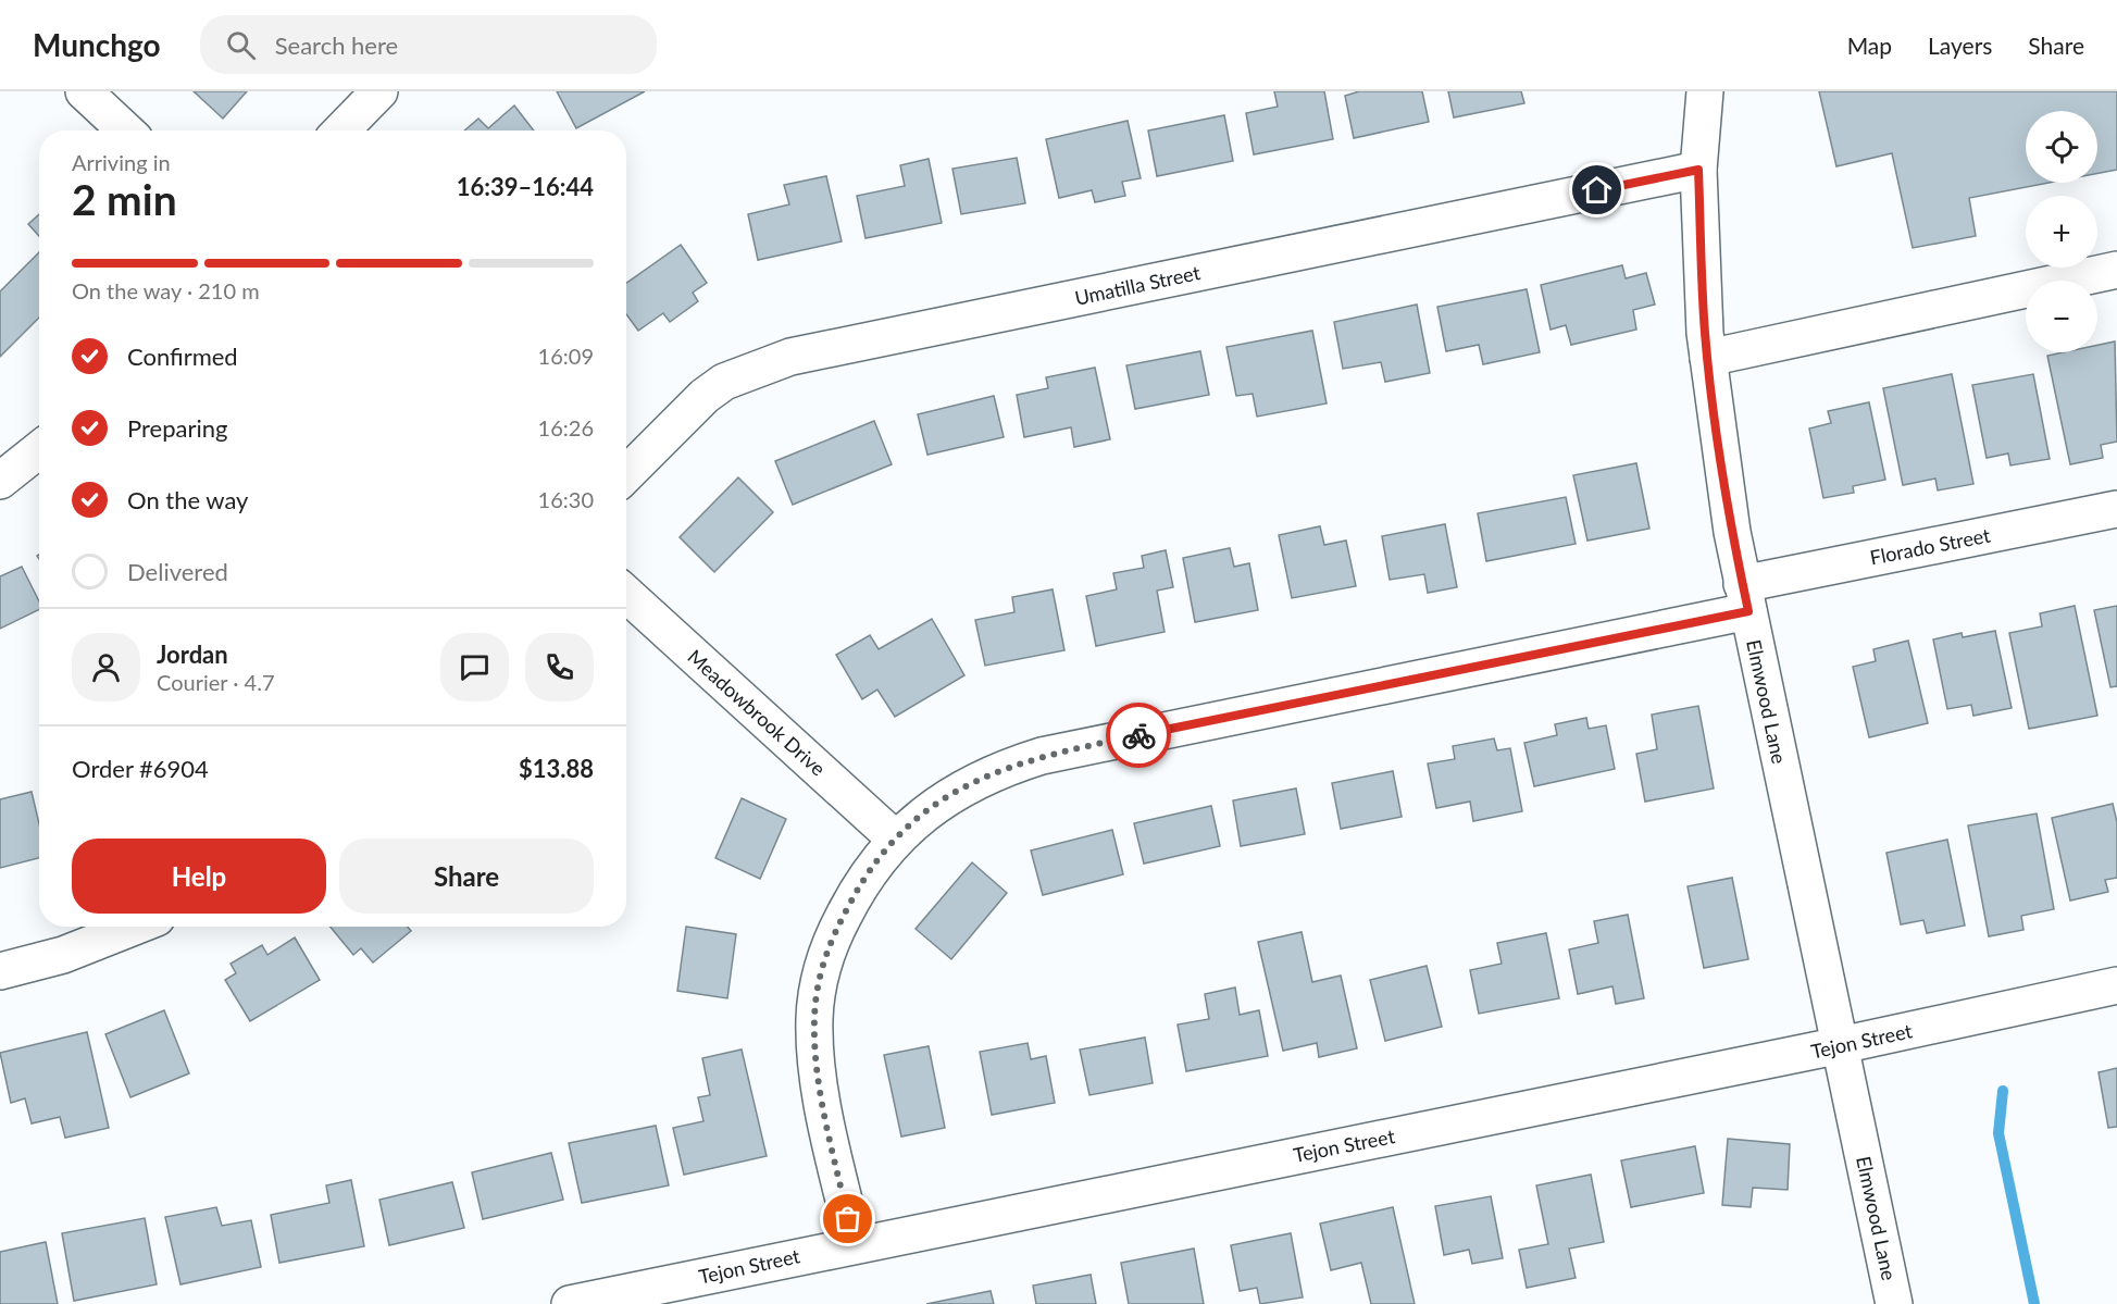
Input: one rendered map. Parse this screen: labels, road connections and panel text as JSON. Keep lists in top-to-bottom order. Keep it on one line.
{"streets":{"street":["Umatilla Street","Florado Street","Elmwood Lane","Meadowbrook Drive","Tejon Street"]},"crossings":[["Umatilla Street","Elmwood Lane"],["Florado Street","Elmwood Lane"],["Florado Street","Meadowbrook Drive"],["Florado Street","Tejon Street"],["Elmwood Lane","Tejon Street"]],"page":{"header":"Munchgo","search":"Search here","nav":["Map","Layers","Share"],"map_buttons":["+","−"],"heading":["2 min","Arriving in","16:39–16:44"],"panel":["Jordan","Courier · 4.7","Order #6904","$13.88"],"bar":"On the way · 210 m","list":[["Confirmed","16:09"],["Preparing","16:26"],["On the way","16:30"],"Delivered"],"buttons":["Help","Share"]}}
